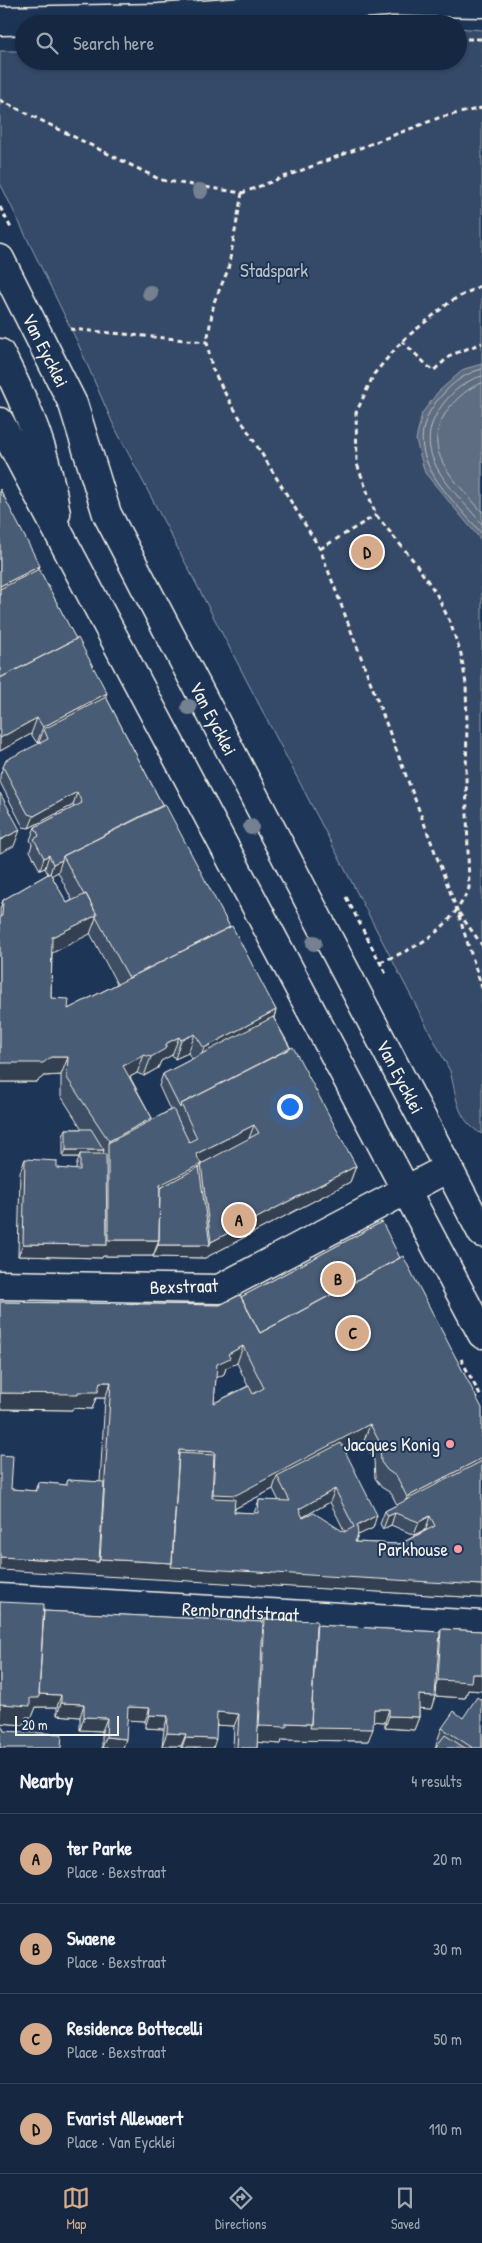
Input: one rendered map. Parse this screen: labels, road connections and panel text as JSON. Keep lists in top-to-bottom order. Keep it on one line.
{"streets":{"main road":["Van Eycklei","Bexstraat","Rembrandtstraat"]},"parks":["Stadspark"],"places":["Jacques Konig","Parkhouse"],"scale_bar":"20 m","page":{"search":"Search here","pins":["D","A","B","C"],"scale":"20 m","heading":["Nearby","4 results"],"list":[{"mark":"A","name":"ter Parke","note":"Place · Bexstraat","value":"20 m"},{"mark":"B","name":"Swaene","note":"Place · Bexstraat","value":"30 m"},{"mark":"C","name":"Residence Bottecelli","note":"Place · Bexstraat","value":"50 m"},{"mark":"D","name":"Evarist Allewaert","note":"Place · Van Eycklei","value":"110 m"}],"nav":["Map","Directions","Saved"]}}
